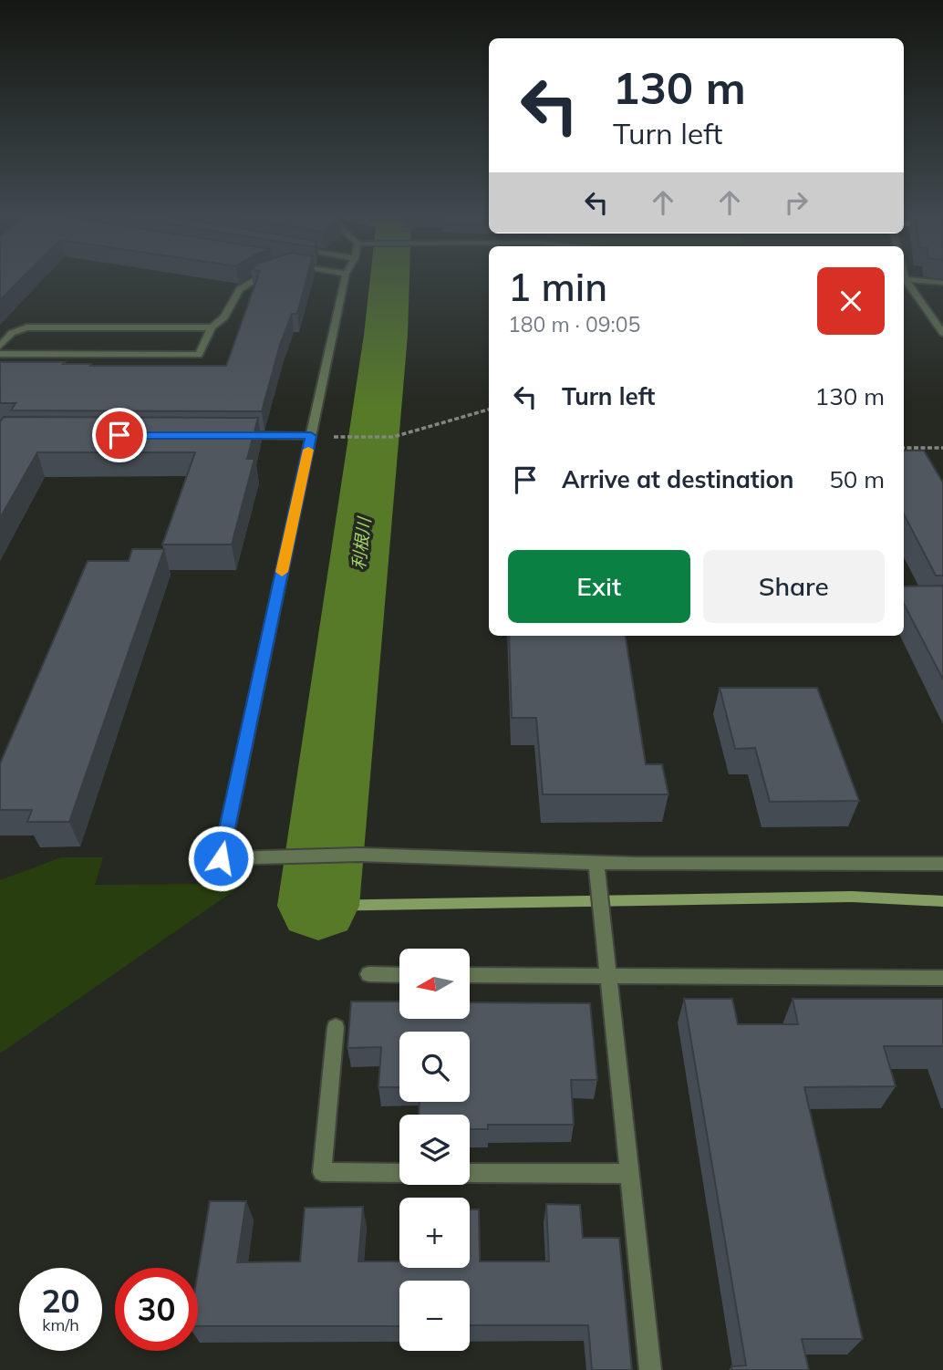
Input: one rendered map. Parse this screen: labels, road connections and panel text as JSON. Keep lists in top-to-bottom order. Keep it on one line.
{"water":["利根川"],"north":"left","page":{"turn":["130 m","Turn left"],"heading":["1 min","180 m · 09:05"],"list":[{"name":"Turn left","value":"130 m"},{"name":"Arrive at destination","value":"50 m"}],"buttons":["Exit","Share"],"map_buttons":["+","−"],"speed":"20 km/h","limit":"30"}}
